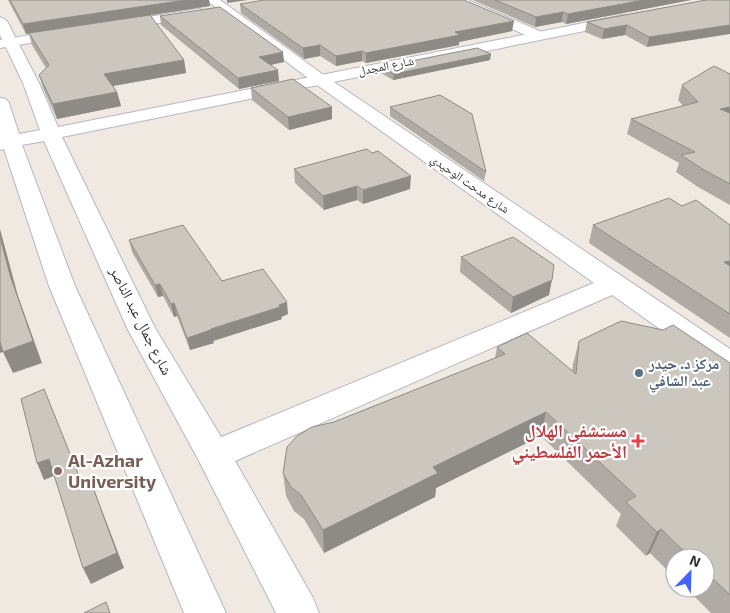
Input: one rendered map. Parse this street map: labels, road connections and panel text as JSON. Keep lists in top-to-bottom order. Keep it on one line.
{"streets":{"main road":["شارع المجدل","شارع مدحت الوحيدي","شارع جمال عبد الناصر"]},"crossings":[["شارع المجدل","شارع مدحت الوحيدي"],["شارع المجدل","شارع جمال عبد الناصر"]],"places":{"other":["مركز د. حيدر عبد الشافي","Al-Azhar University"],"health":["مستشفى الهلال الأحمر الفلسطيني"]},"north":"top right"}
